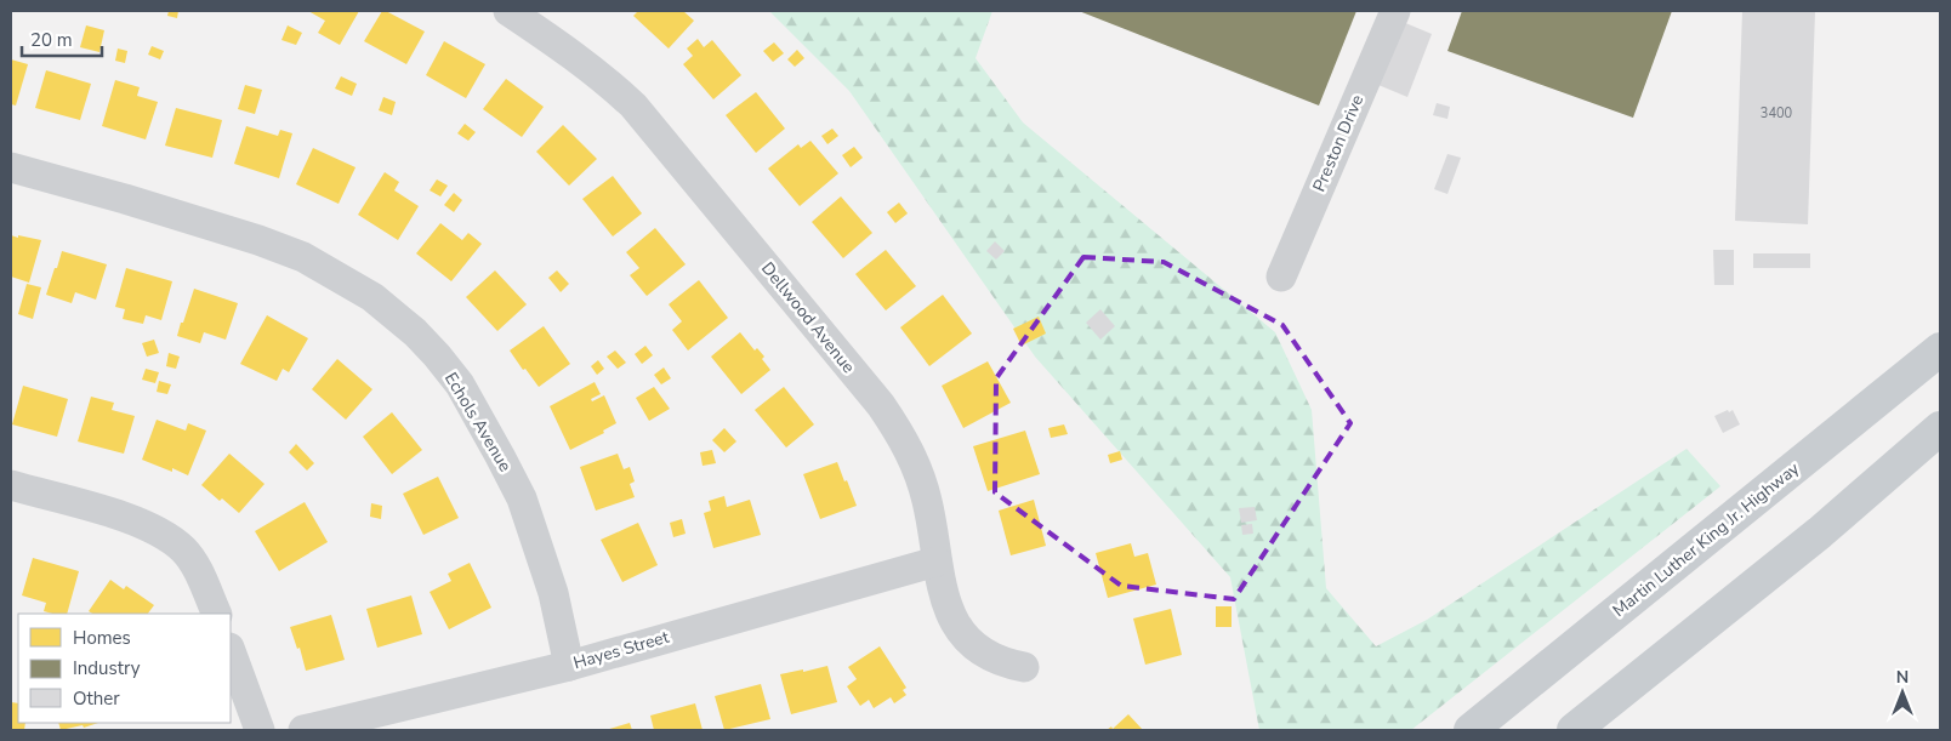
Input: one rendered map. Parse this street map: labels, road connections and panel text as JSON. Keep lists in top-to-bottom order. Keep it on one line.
{"streets":{"main road":["Martin Luther King Jr. Highway"],"street":["Preston Drive","Dellwood Avenue","Echols Avenue","Hayes Street"]},"crossings":[["Dellwood Avenue","Hayes Street"],["Echols Avenue","Hayes Street"]],"house_numbers":["3400"],"legend":["Homes","Industry","Other"],"scale_bar":"20 m","north":"top"}
